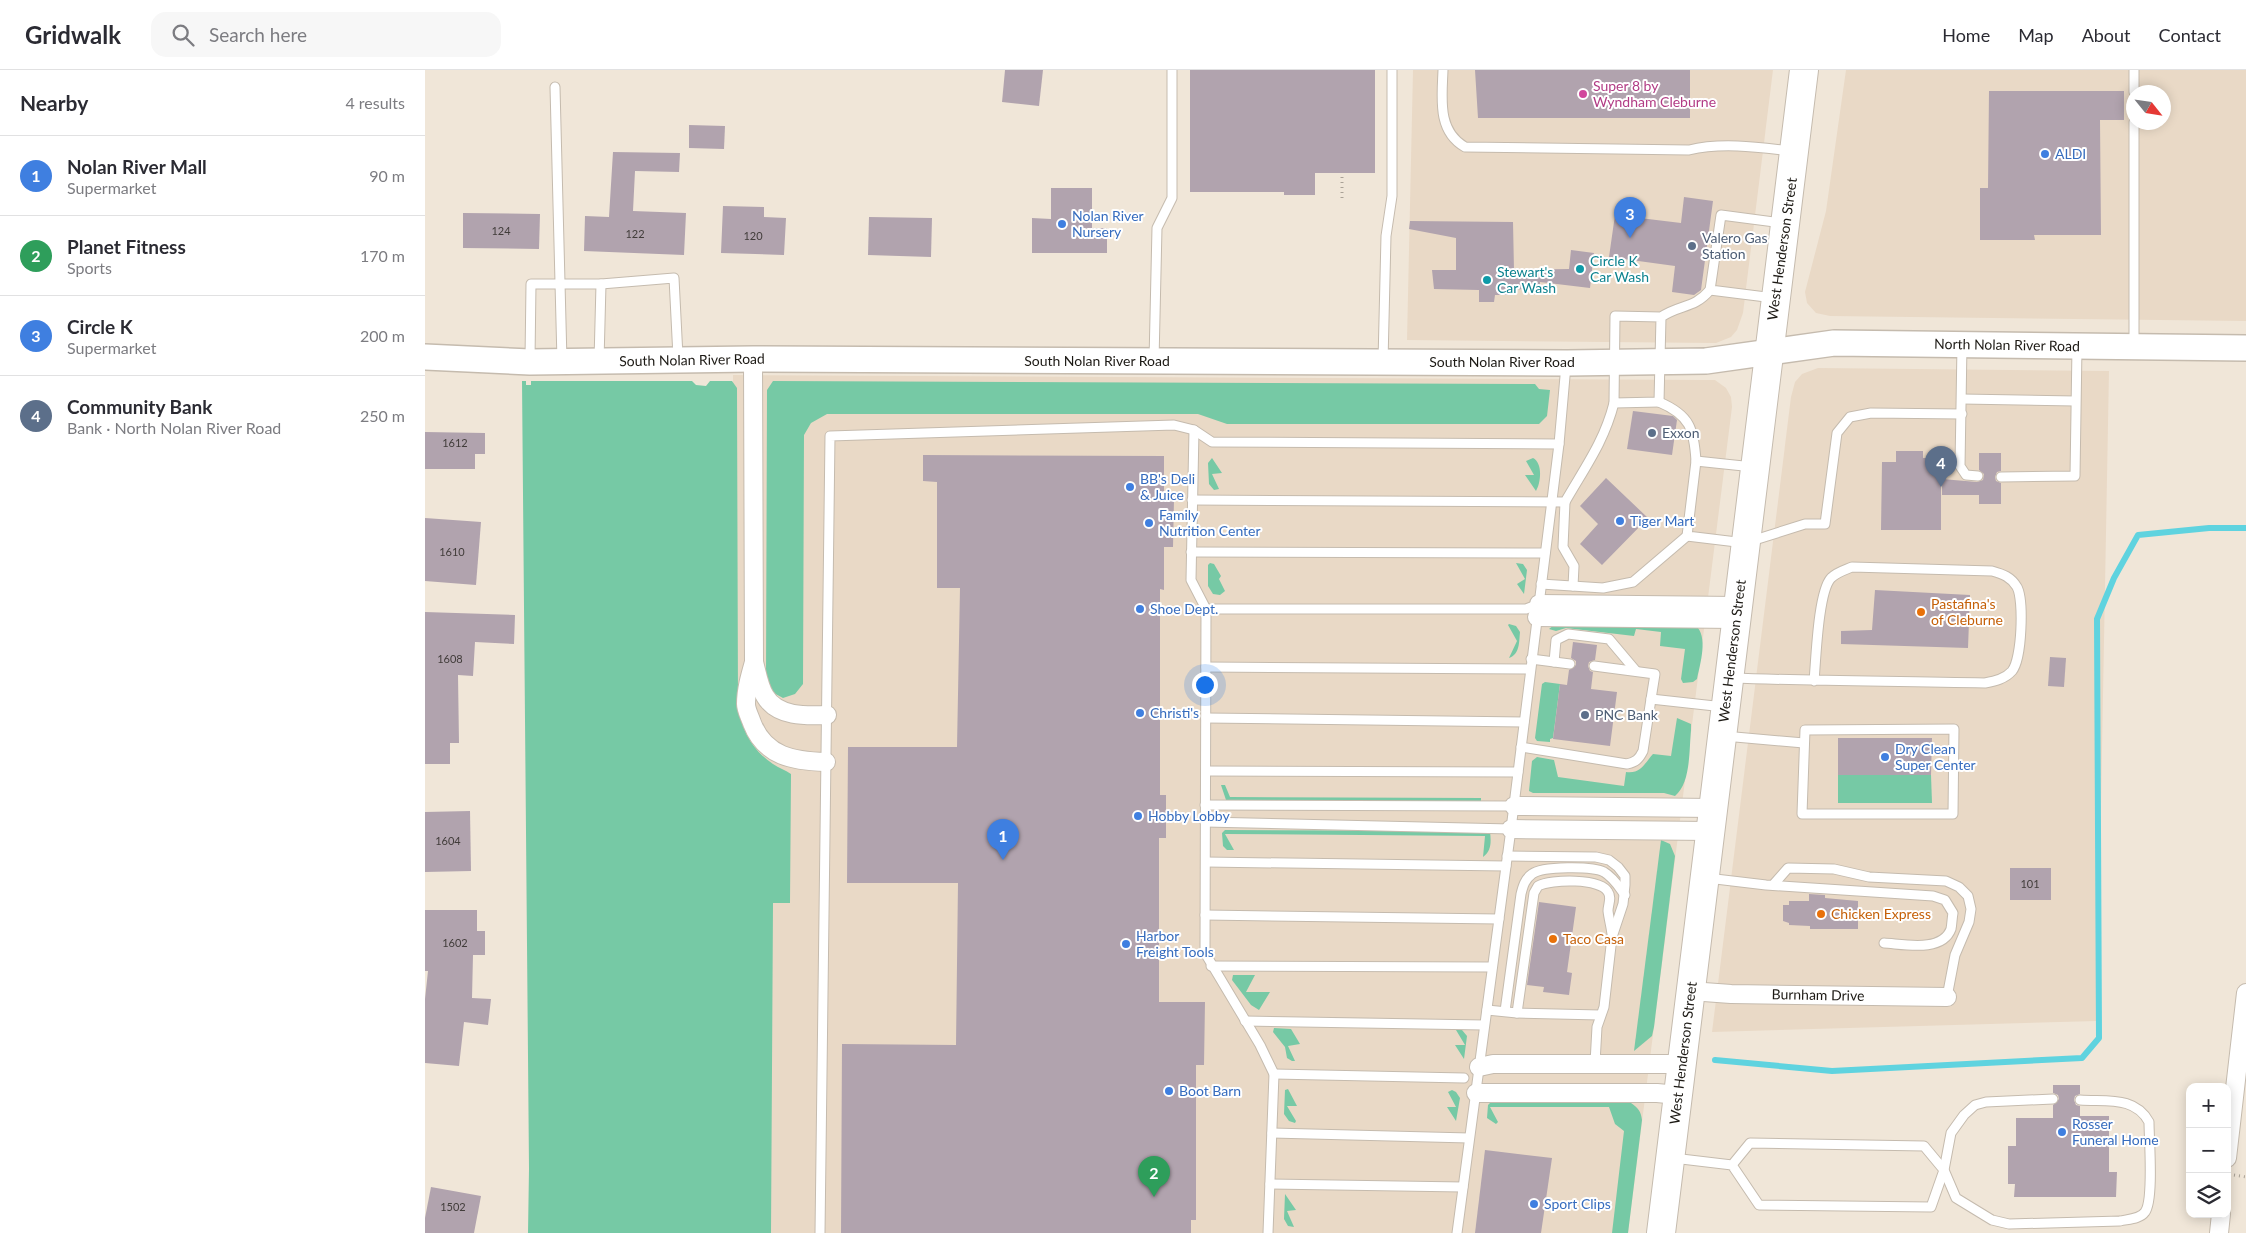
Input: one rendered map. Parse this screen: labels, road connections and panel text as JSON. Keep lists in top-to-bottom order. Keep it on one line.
{"streets":{"main road":["West Henderson Street","North Nolan River Road","South Nolan River Road"],"street":["Burnham Drive"]},"crossings":[["West Henderson Street","North Nolan River Road"],["West Henderson Street","South Nolan River Road"],["West Henderson Street","Burnham Drive"],["North Nolan River Road","South Nolan River Road"]],"places":["Super 8 by Wyndham Cleburne","ALDI","Nolan River Nursery","Valero Gas Station","Circle K Car Wash","Stewart's Car Wash","Exxon","BB's Deli & Juice","Tiger Mart","Family Nutrition Center","Shoe Dept.","Pastafina's of Cleburne","Christi's","PNC Bank","Dry Clean Super Center","Hobby Lobby","Chicken Express","Taco Casa","Harbor Freight Tools","Boot Barn","Rosser Funeral Home","Sport Clips"],"house_numbers":["124","122","120","1612","1610","1608","1604","101","1602","1502"],"north":"bottom right","page":{"header":"Gridwalk","search":"Search here","nav":["Home","Map","About","Contact"],"heading":["Nearby","4 results"],"list":[{"mark":"1","name":"Nolan River Mall","note":"Supermarket","value":"90 m"},{"mark":"2","name":"Planet Fitness","note":"Sports","value":"170 m"},{"mark":"3","name":"Circle K","note":"Supermarket","value":"200 m"},{"mark":"4","name":"Community Bank","note":"Bank · North Nolan River Road","value":"250 m"}],"pins":["3","4","1","2"],"map_buttons":["+","−"]}}
